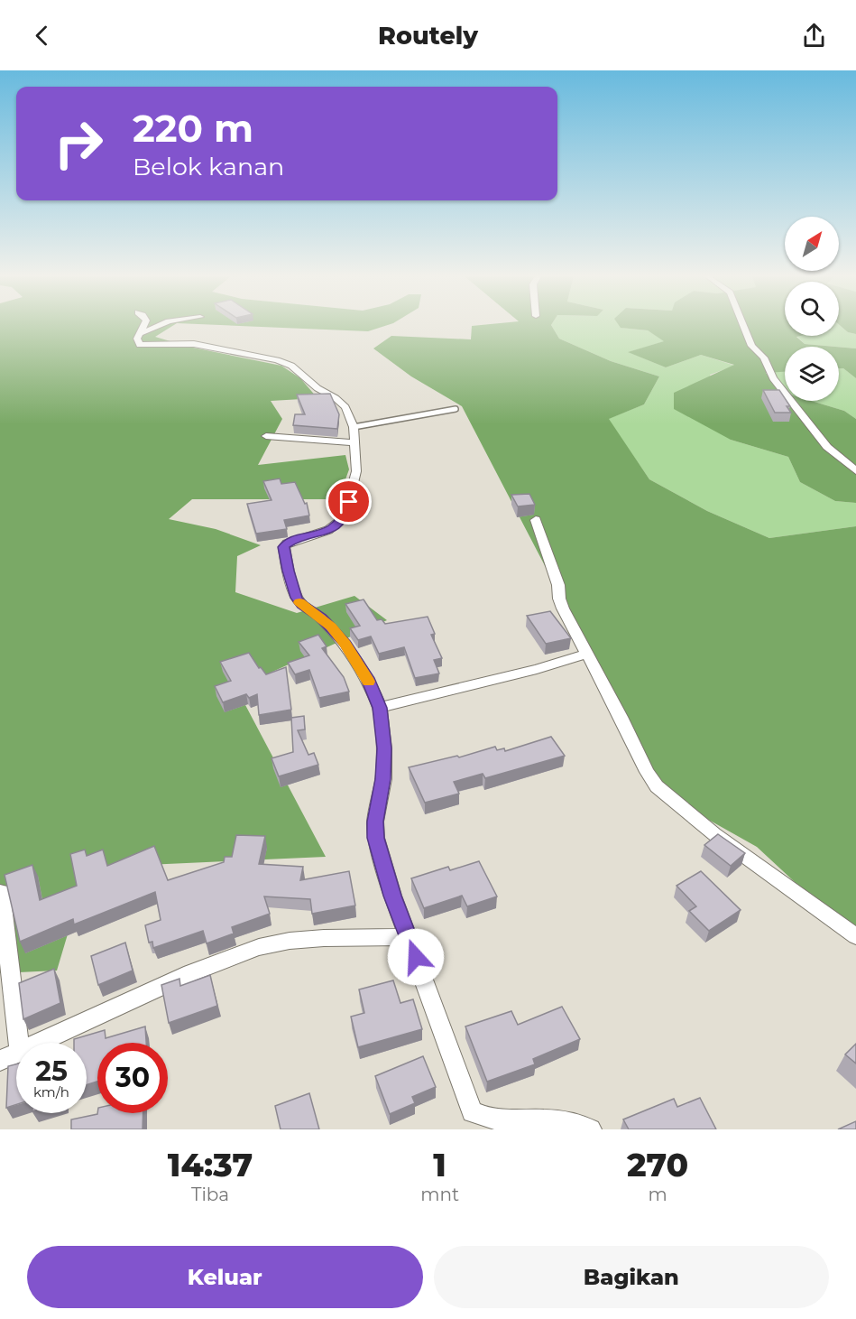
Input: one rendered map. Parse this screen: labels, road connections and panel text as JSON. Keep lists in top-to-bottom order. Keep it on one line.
{"north":"top right","page":{"header":"Routely","turn":["220 m","Belok kanan"],"speed":"25 km/h","limit":"30","eta":["14:37","Tiba","1","mnt","270","m"],"buttons":["Keluar","Bagikan"]}}
